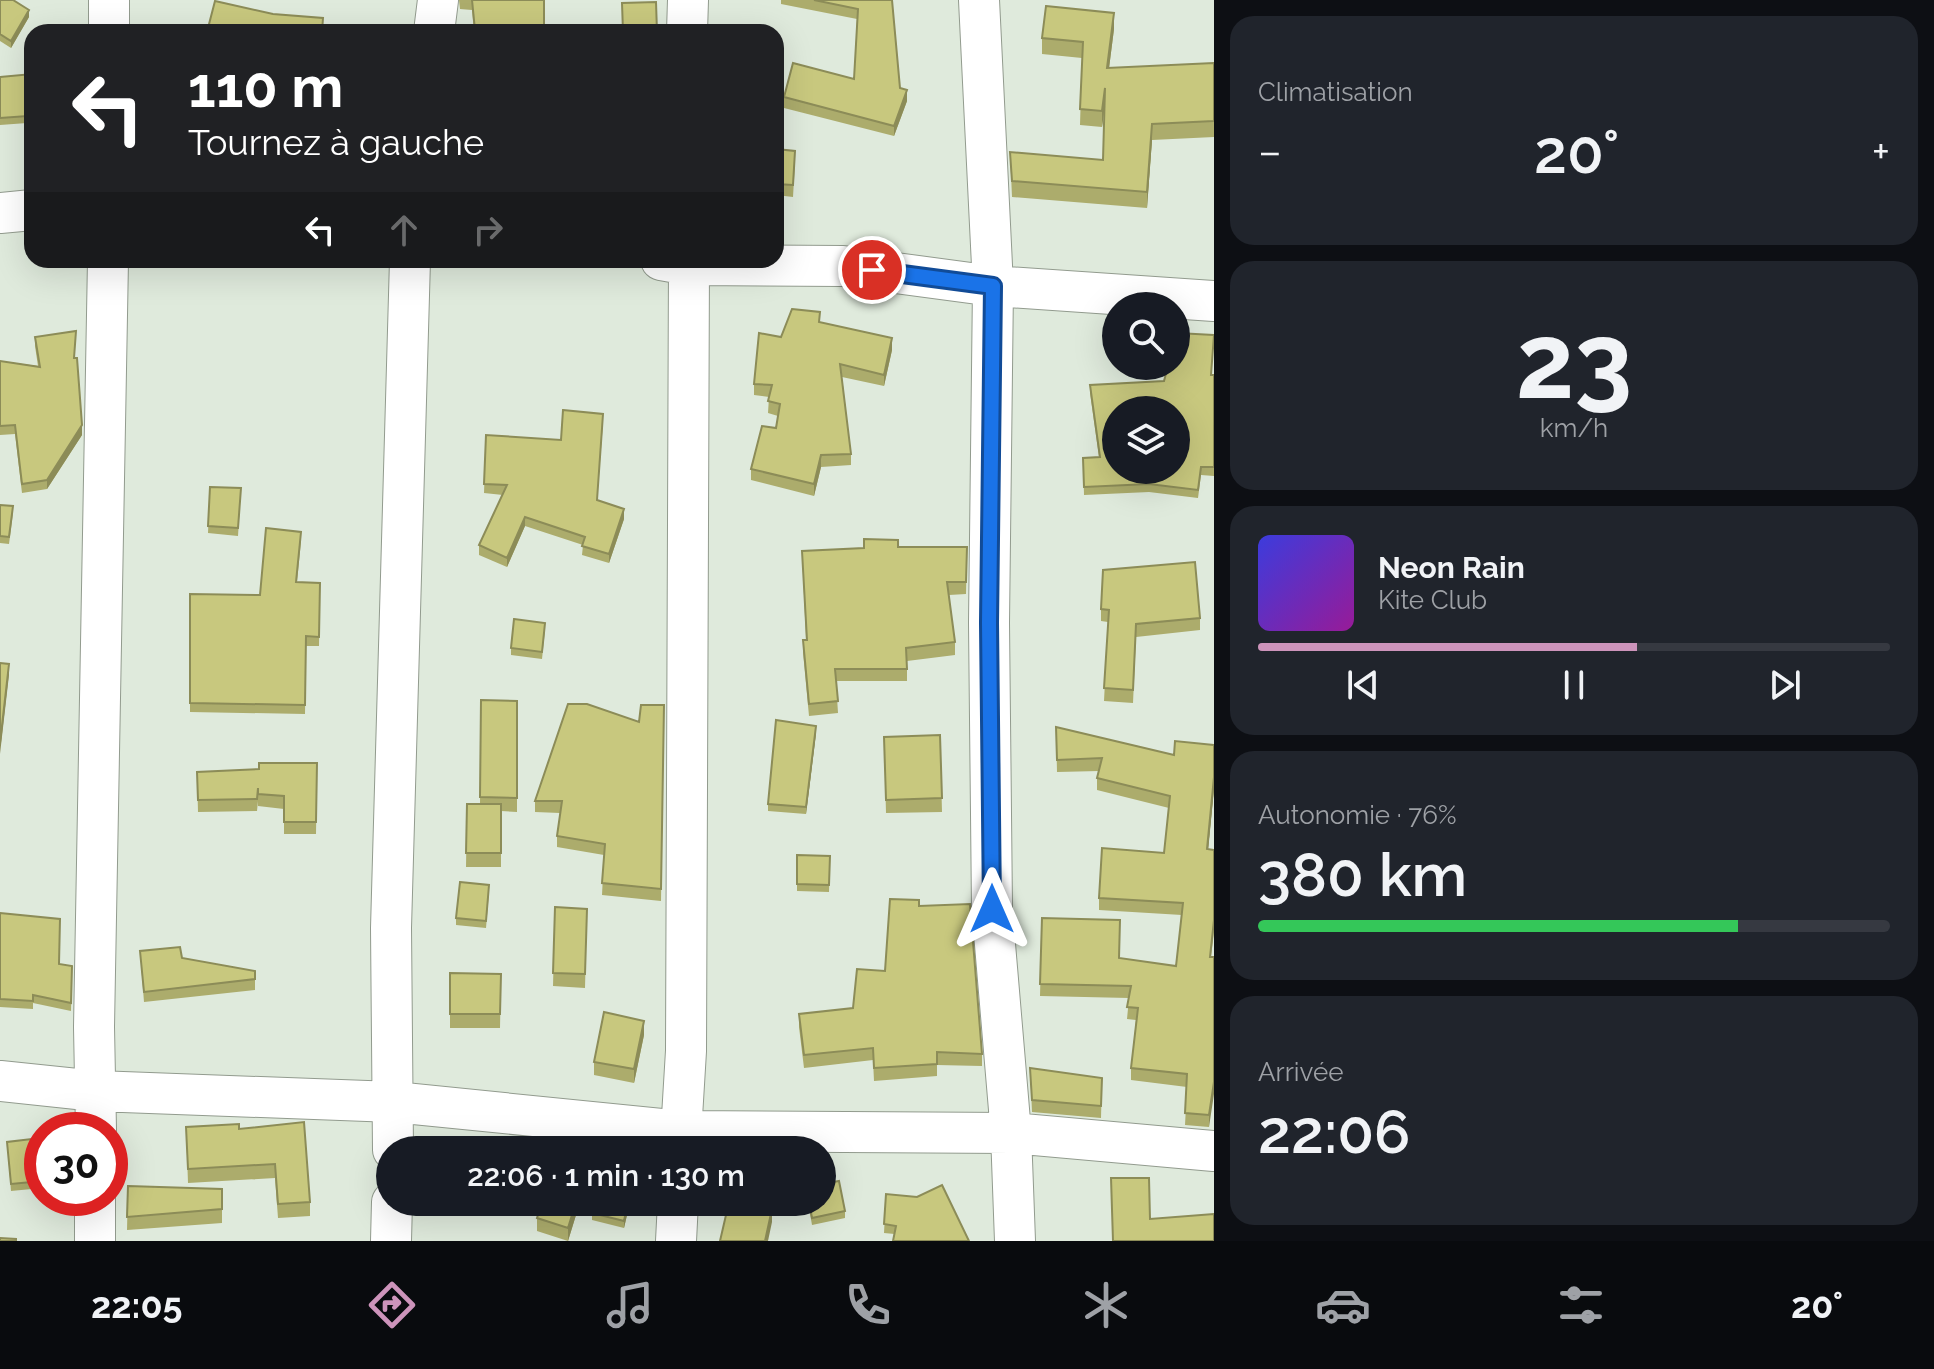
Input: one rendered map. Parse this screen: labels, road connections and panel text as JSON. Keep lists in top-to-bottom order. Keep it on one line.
{"page":{"tile":["Climatisation",["23","km/h"],["Autonomie · 76%","380 km"],["Arrivée","22:06"]],"turn":["110 m","Tournez à gauche"],"heat":["−","20°","+"],"song":["Neon Rain","Kite Club"],"limit":"30","trip":"22:06 · 1 min · 130 m","tabs":["22:05","20°"]}}
